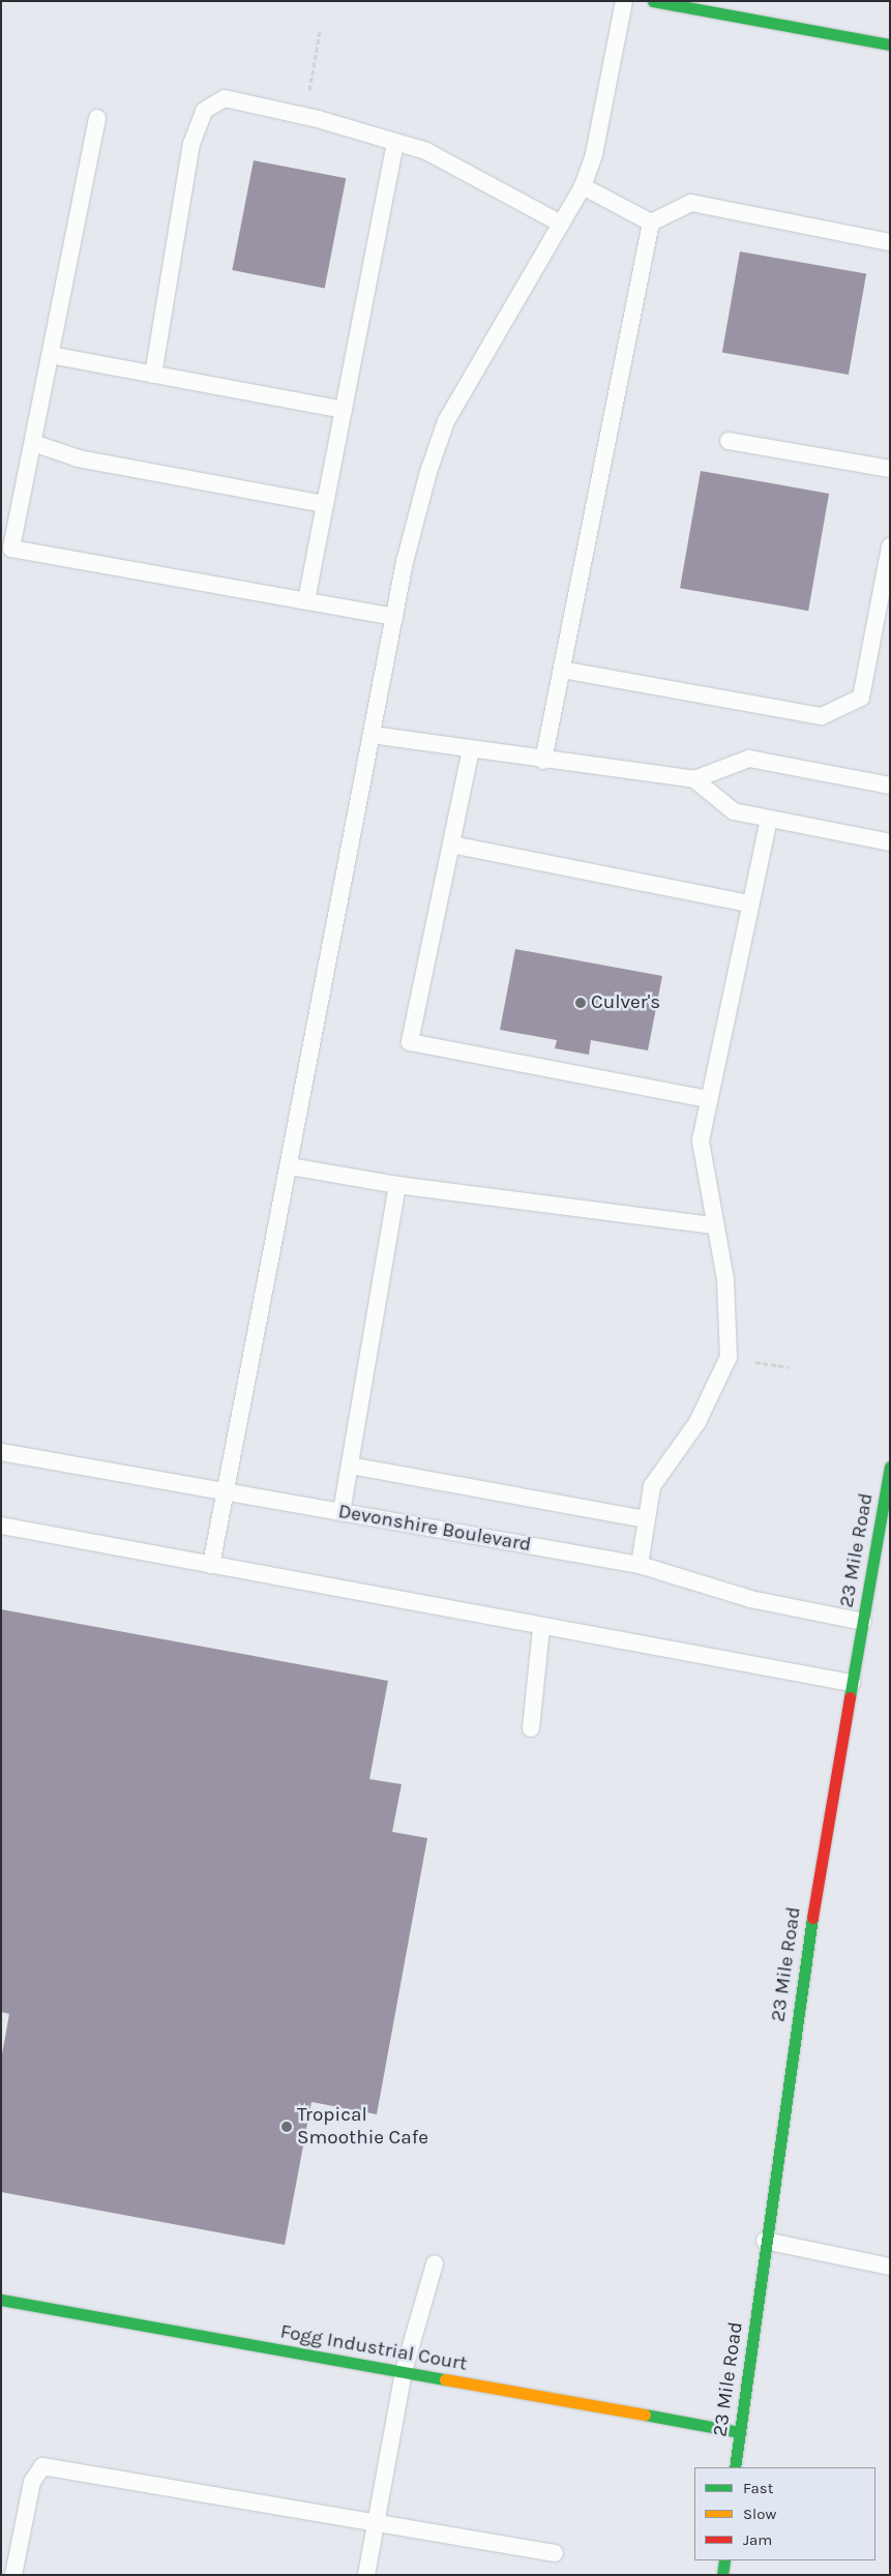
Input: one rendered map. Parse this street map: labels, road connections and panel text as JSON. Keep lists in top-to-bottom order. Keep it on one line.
{"streets":{"main road":["23 Mile Road","Fogg Industrial Court"],"lane":["Devonshire Boulevard"]},"crossings":[["Devonshire Boulevard","23 Mile Road"],["23 Mile Road","Fogg Industrial Court"]],"places":["Culver's","Tropical Smoothie Cafe"],"legend":["Fast","Slow","Jam"]}
